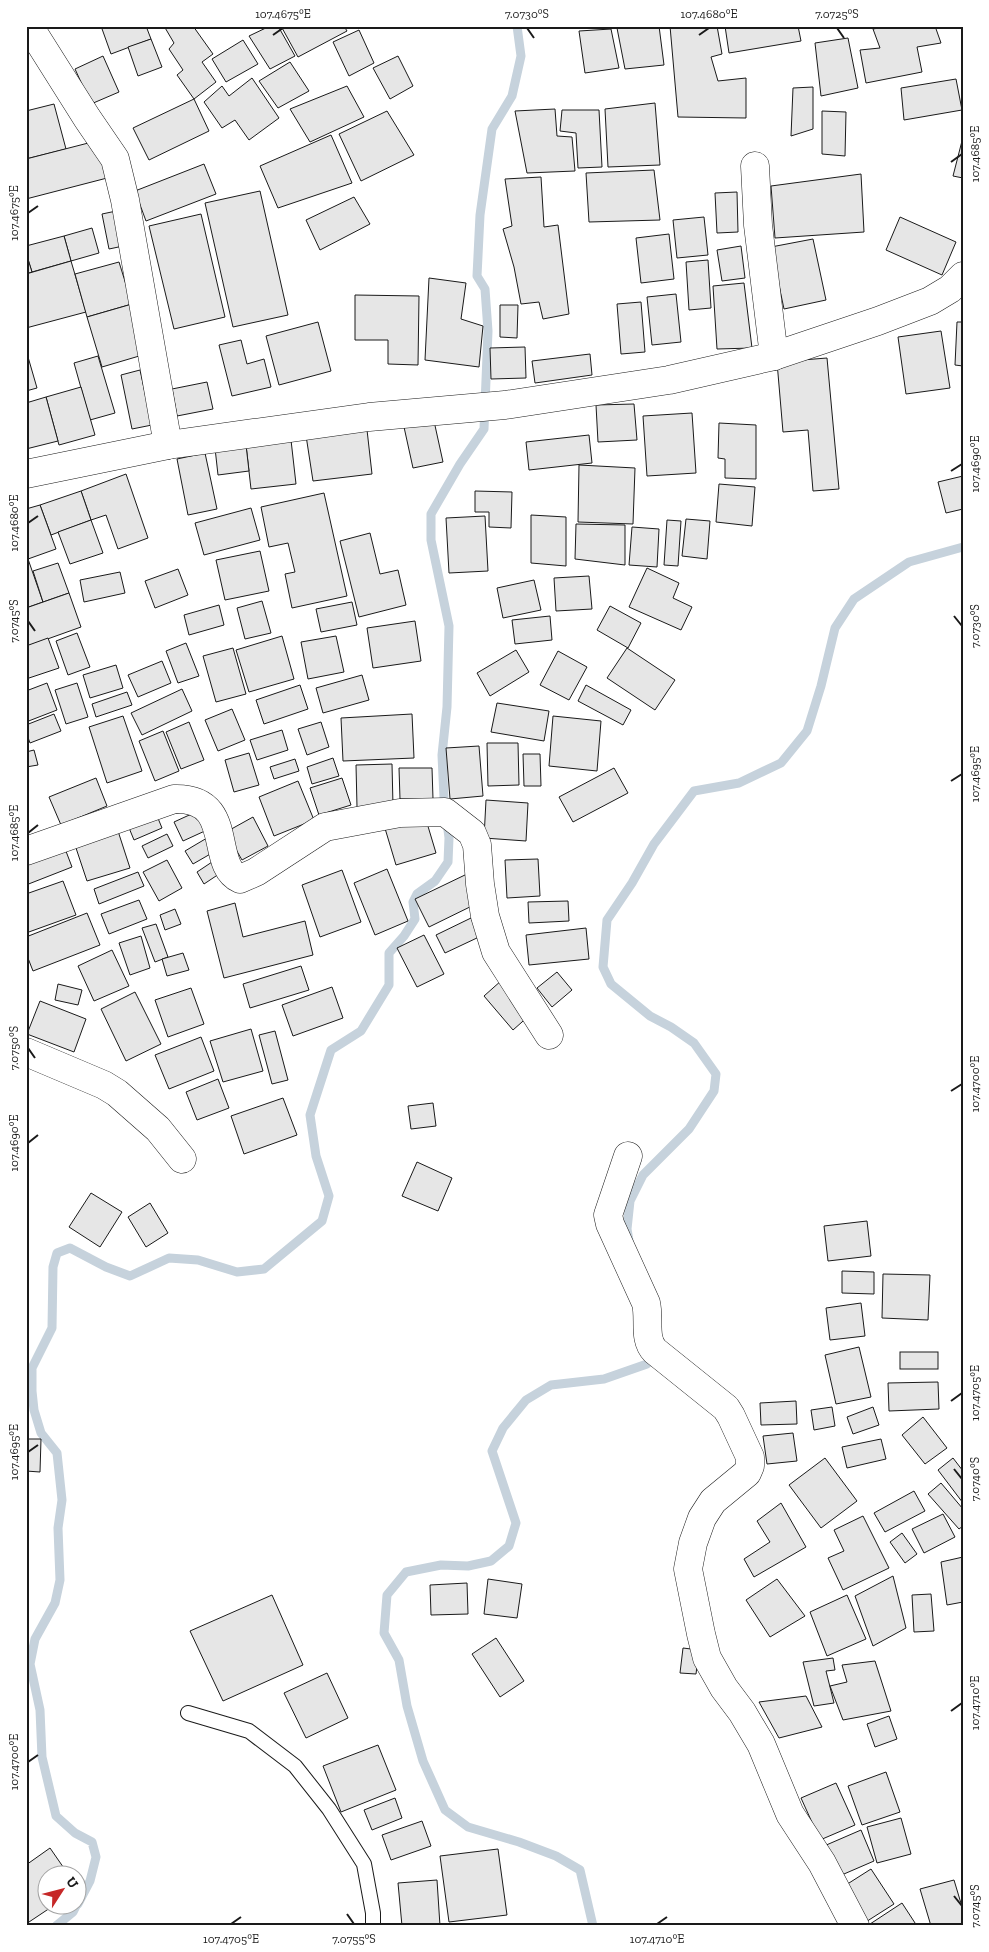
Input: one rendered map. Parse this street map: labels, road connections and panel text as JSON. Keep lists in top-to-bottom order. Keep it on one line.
{"north":"top right","coordinates":["107.4675°E","7.0730°S","107.4680°E","7.0725°S","107.4685°E","107.4690°E","7.0745°S","107.4695°E","7.0750°S","107.4700°E","107.4705°E","7.0740°S","107.4710°E","7.0755°S"]}
